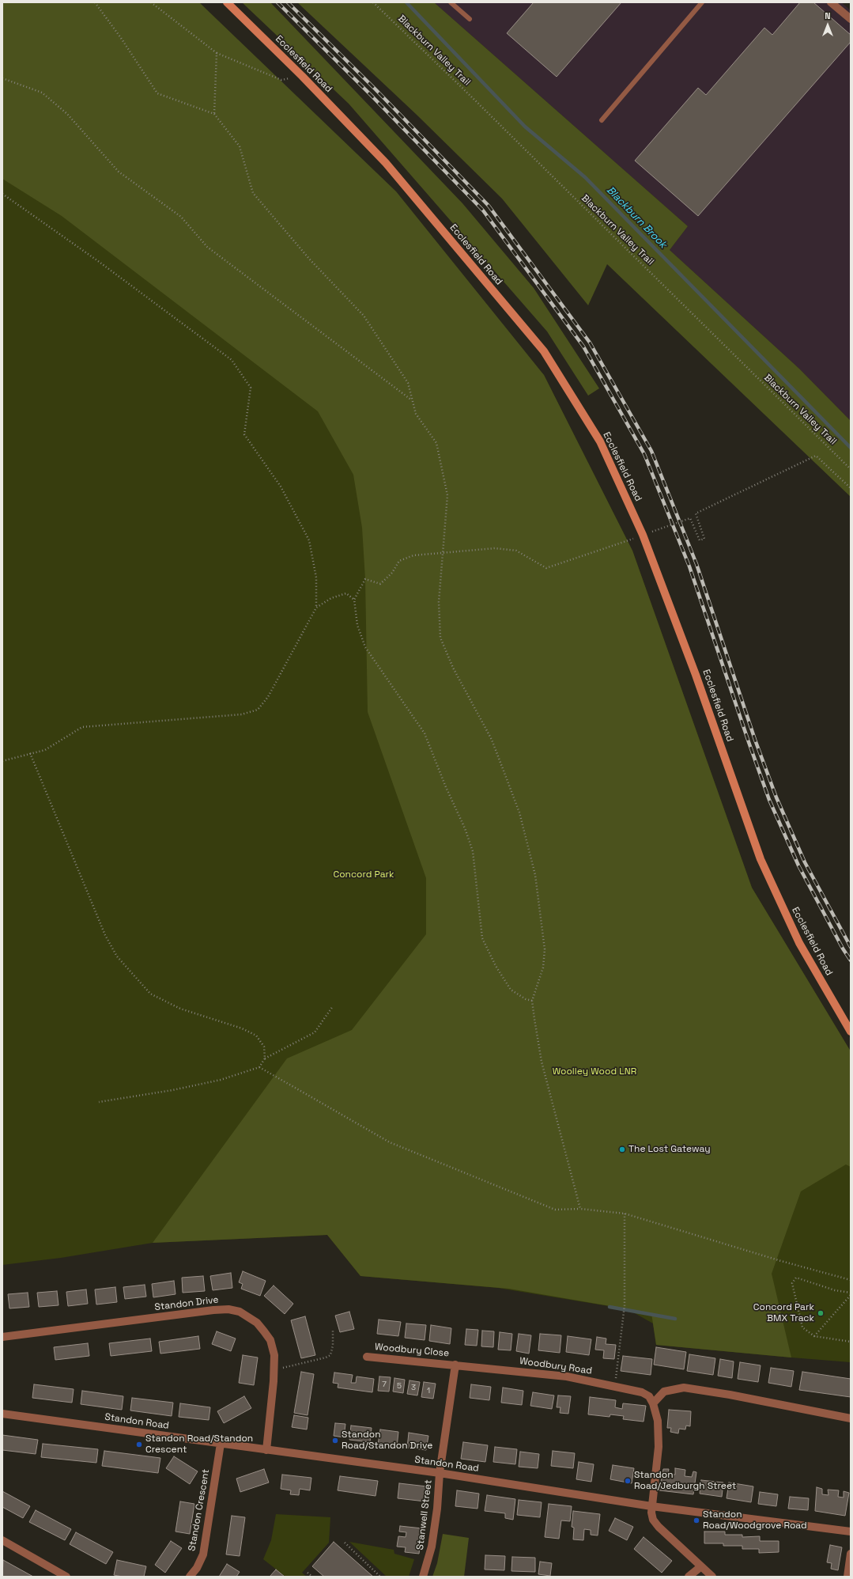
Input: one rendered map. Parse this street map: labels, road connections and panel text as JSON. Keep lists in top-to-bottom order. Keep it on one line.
{"streets":{"main road":["Ecclesfield Road"],"street":["Standon Drive","Woodbury Close","Woodbury Road","Standon Road","Standon Crescent","Stanwell Street"],"path":["Blackburn Valley Trail"]},"crossings":[["Standon Drive","Standon Road"],["Woodbury Close","Woodbury Road"],["Woodbury Road","Standon Road"],["Standon Road","Standon Crescent"],["Standon Road","Stanwell Street"]],"water":["Blackburn Brook"],"parks":["Concord Park","Woolley Wood LNR"],"places":["The Lost Gateway","Concord Park BMX Track","Standon Road/Standon Drive","Standon Road/Standon Crescent","Standon Road/Jedburgh Street","Standon Road/Woodgrove Road"],"house_numbers":["7","5","3","1"],"north":"top"}
